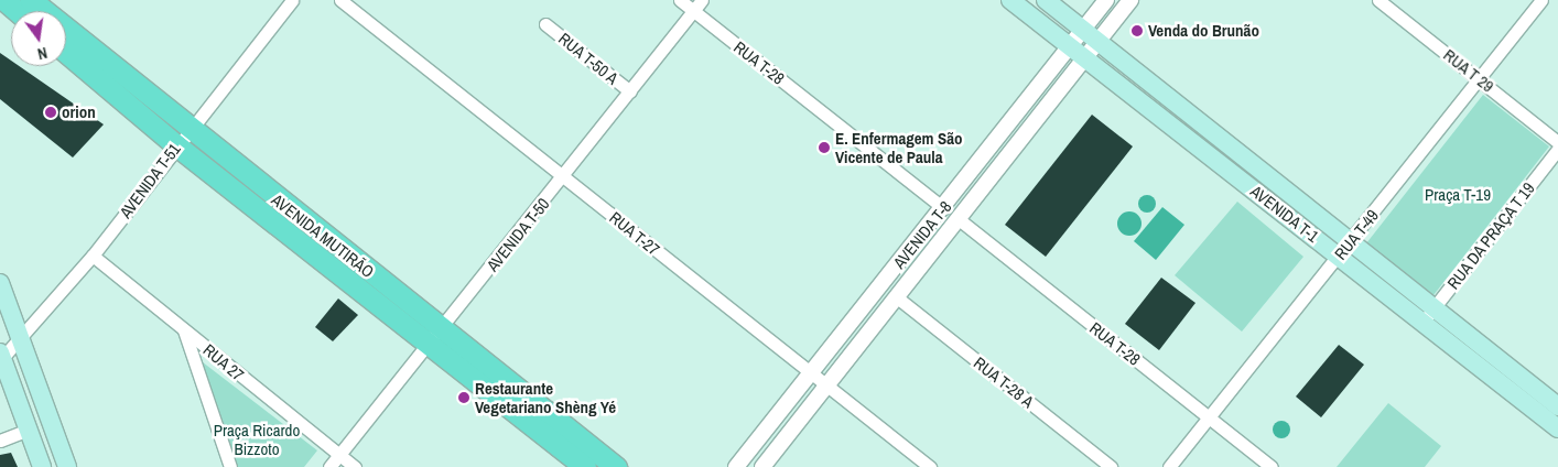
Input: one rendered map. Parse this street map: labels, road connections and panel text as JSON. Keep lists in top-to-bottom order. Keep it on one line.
{"streets":{"main road":["AVENIDA T-1","AVENIDA MUTIRÃO"],"street":["RUA T-50 A","RUA T-28","RUA T 29","AVENIDA T-51","RUA T-27","AVENIDA T-50","AVENIDA T-8","RUA T-49","RUA DA PRAÇA T 19","RUA 27","RUA T-28 A"]},"crossings":[["RUA T-50 A","AVENIDA T-50"],["RUA T-28","AVENIDA T-50"],["RUA T-28","AVENIDA T-8"],["RUA T-28","RUA T-49"],["RUA T 29","RUA T-49"],["AVENIDA T-51","AVENIDA MUTIRÃO"],["AVENIDA T-51","RUA 27"],["AVENIDA T-1","AVENIDA T-8"],["AVENIDA T-1","RUA T-49"],["AVENIDA T-1","RUA DA PRAÇA T 19"],["RUA T-27","AVENIDA T-50"],["RUA T-27","AVENIDA T-8"],["AVENIDA T-50","AVENIDA MUTIRÃO"],["AVENIDA T-50","RUA 27"],["AVENIDA T-8","RUA T-28 A"]],"parks":["Praça T-19","Praça Ricardo Bizzoto"],"places":["Venda do Brunão","orion","E. Enfermagem São Vicente de Paula","Restaurante Vegetariano Shèng Yé"],"north":"bottom"}
